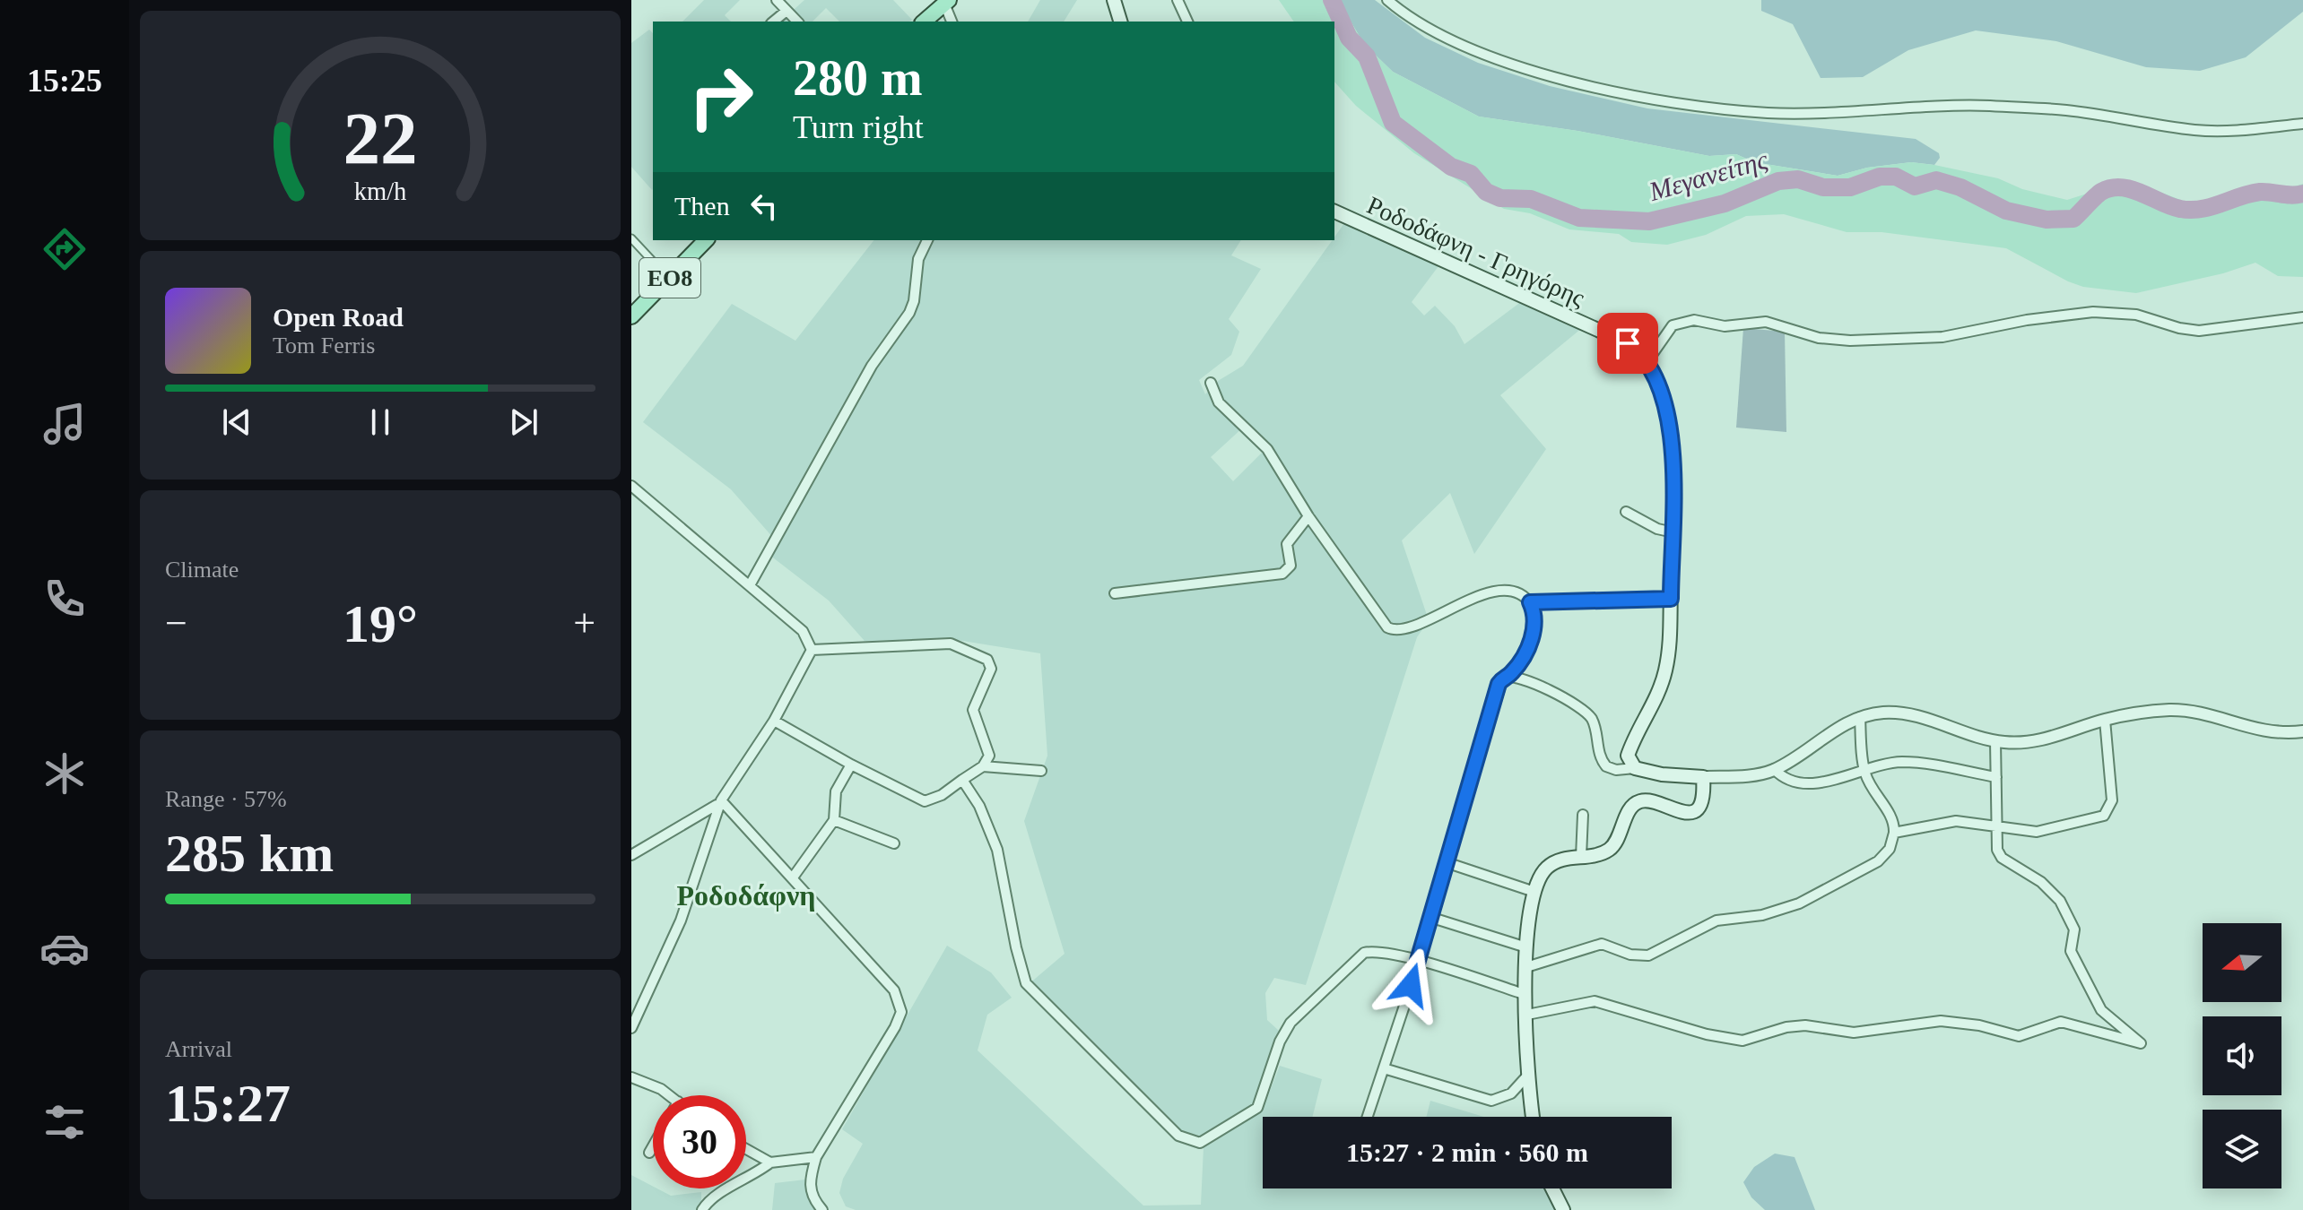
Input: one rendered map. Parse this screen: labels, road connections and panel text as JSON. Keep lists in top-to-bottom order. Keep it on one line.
{"streets":{"main road":["Ροδοδάφνη - Γρηγόρης","ΕΟ8"]},"districts":["Ροδοδάφνη"],"water":["Μεγανείτης"],"north":"left","page":{"tabs":"15:25","turn":["280 m","Turn right"],"then":"Then","song":["Open Road","Tom Ferris"],"tile":["Climate",["Range · 57%","285 km"],["Arrival","15:27"]],"heat":["−","19°","+"],"limit":"30","trip":"15:27 · 2 min · 560 m","gauge":["22","km/h"]}}
